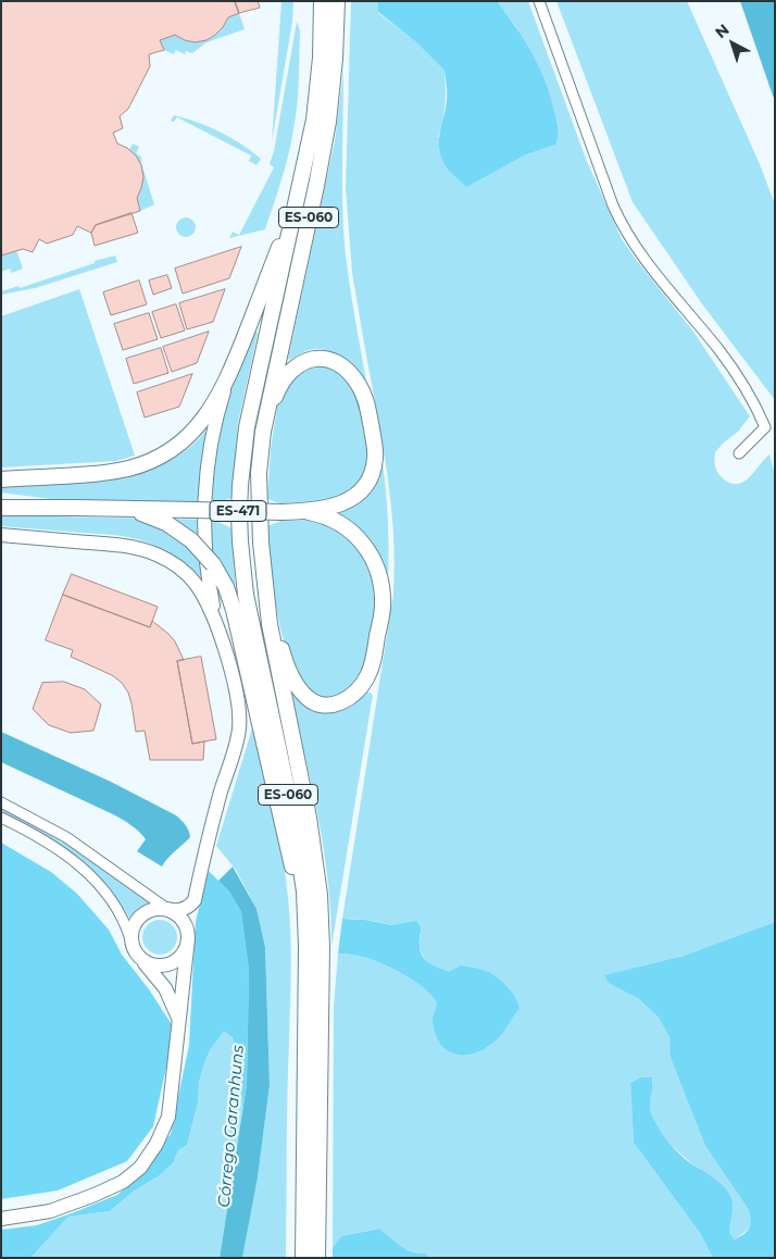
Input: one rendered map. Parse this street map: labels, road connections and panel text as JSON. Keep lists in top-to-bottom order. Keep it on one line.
{"streets":{"main road":["ES-060","ES-471"]},"water":["Córrego Garanhuns"],"north":"top left"}
